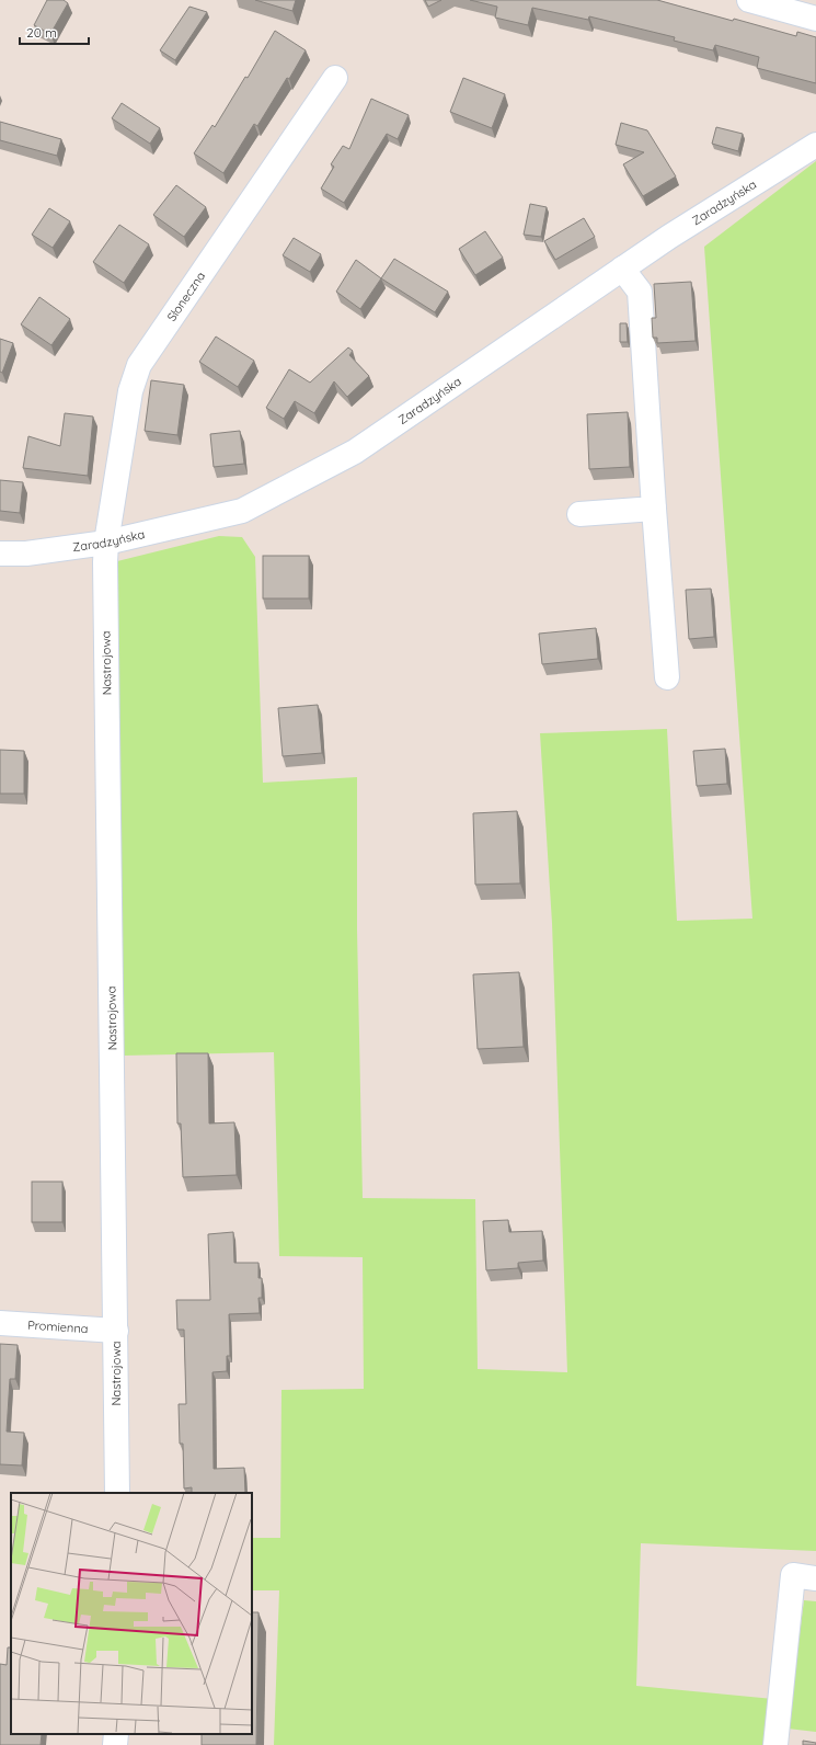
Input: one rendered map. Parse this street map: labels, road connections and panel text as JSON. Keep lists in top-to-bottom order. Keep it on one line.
{"streets":{"street":["Zaradzyńska","Słoneczna","Nastrojowa","Promienna"]},"crossings":[["Zaradzyńska","Słoneczna"],["Zaradzyńska","Nastrojowa"],["Słoneczna","Nastrojowa"],["Nastrojowa","Promienna"]],"scale_bar":"20 m"}
